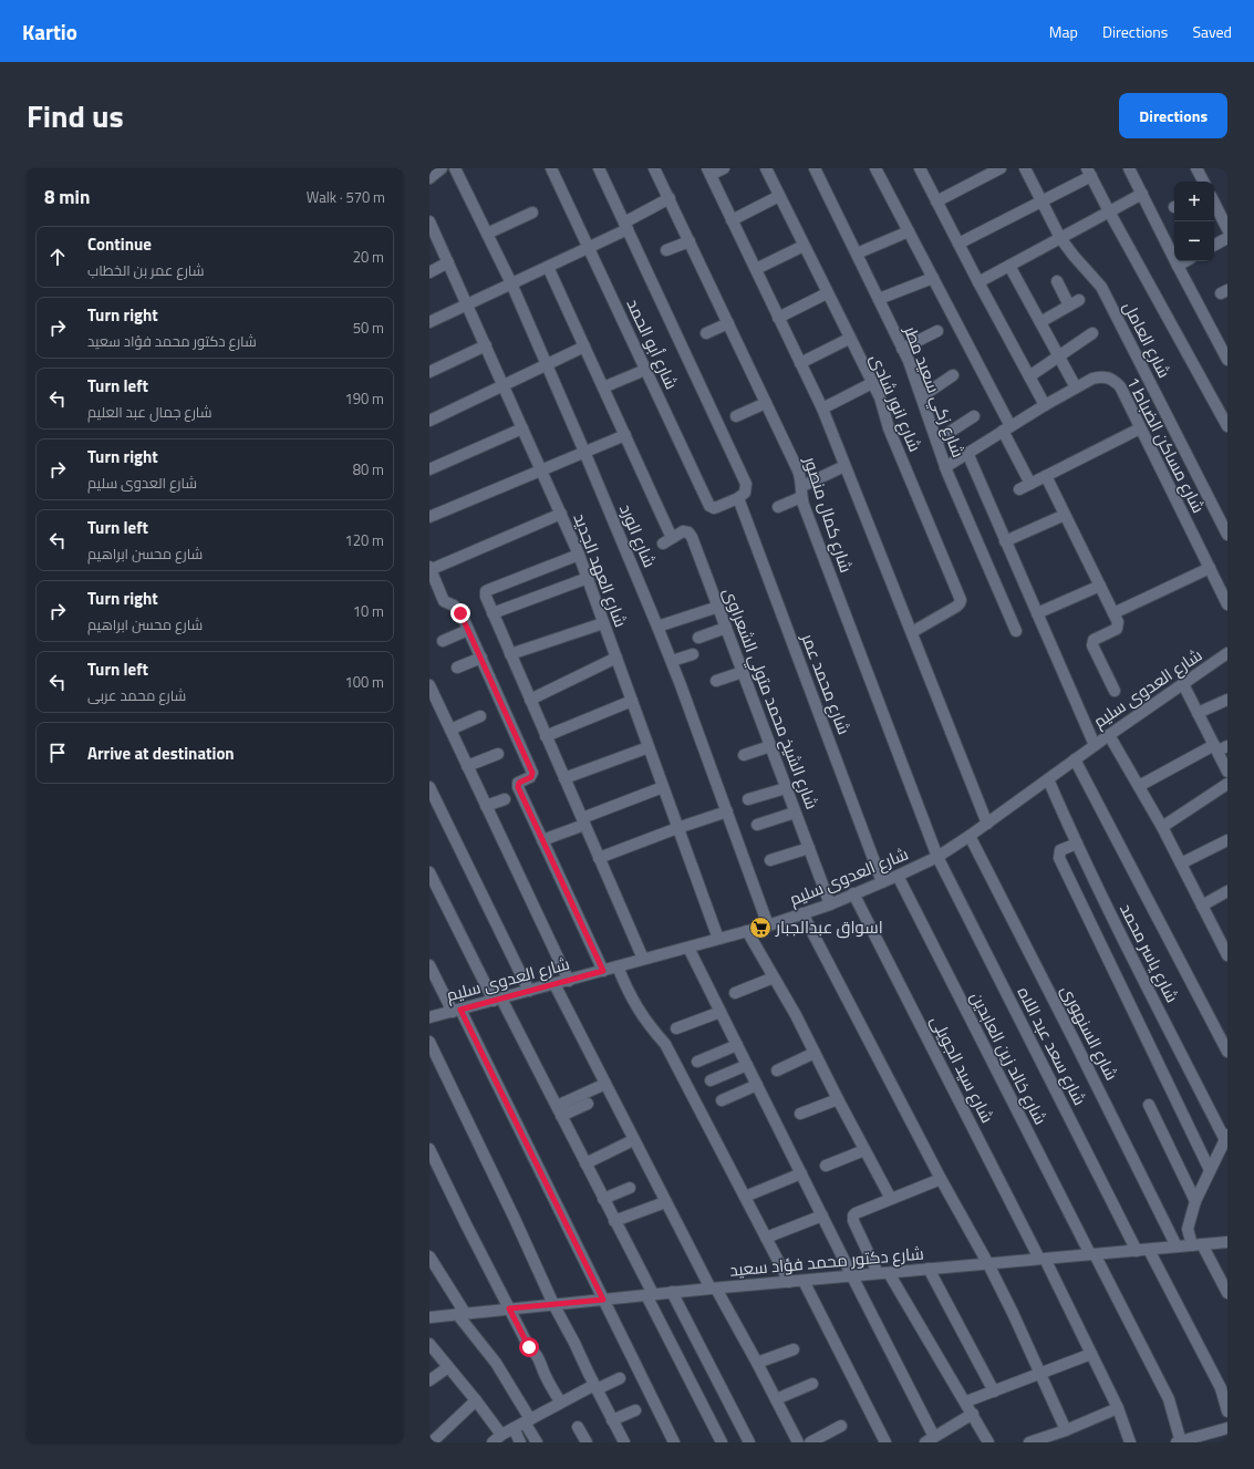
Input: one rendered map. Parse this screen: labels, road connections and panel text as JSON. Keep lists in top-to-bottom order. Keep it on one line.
{"streets":{"street":["شارع العامل","شارع أبو الحمد","شارع زكي سعيد مطر","شارع انور شادى","شارع مساكن الضباط 1","شارع كمال منصور","شارع الورد","شارع العهد الجديد","شارع محمد عمر","شارع العدوى سليم","شارع الشيخ محمد متولي الشعراوى","شارع ياسر محمد","شارع السنهورى","شارع سعد عبد اللاه","شارع خالد زين العابدين","شارع سيد الجويلى","شارع دكتور محمد فؤاد سعيد"]},"crossings":[["شارع أبو الحمد","شارع محمد عمر"],["شارع زكي سعيد مطر","شارع مساكن الضباط 1"],["شارع كمال منصور","شارع العدوى سليم"],["شارع كمال منصور","شارع سعد عبد اللاه"],["شارع الورد","شارع العدوى سليم"],["شارع العهد الجديد","شارع العدوى سليم"],["شارع محمد عمر","شارع العدوى سليم"],["شارع العدوى سليم","شارع الشيخ محمد متولي الشعراوى"],["شارع العدوى سليم","شارع ياسر محمد"],["شارع العدوى سليم","شارع السنهورى"],["شارع العدوى سليم","شارع سعد عبد اللاه"],["شارع العدوى سليم","شارع خالد زين العابدين"],["شارع العدوى سليم","شارع سيد الجويلى"],["شارع السنهورى","شارع دكتور محمد فؤاد سعيد"],["شارع سعد عبد اللاه","شارع دكتور محمد فؤاد سعيد"],["شارع خالد زين العابدين","شارع دكتور محمد فؤاد سعيد"],["شارع سيد الجويلى","شارع دكتور محمد فؤاد سعيد"]],"places":{"supermarket":["اسواق عبدالجبار"]},"page":{"header":"Kartio","nav":["Map","Directions","Saved"],"title":"Find us","buttons":"Directions","heading":["8 min","Walk · 570 m"],"map_buttons":["+","−"],"list":[["Continue","شارع عمر بن الخطاب","20 m"],["Turn right","شارع دكتور محمد فؤاد سعيد","50 m"],["Turn left","شارع جمال عبد العليم","190 m"],["Turn right","شارع العدوى سليم","80 m"],["Turn left","شارع محسن ابراهيم","120 m"],["Turn right","شارع محسن ابراهيم","10 m"],["Turn left","شارع محمد عربى","100 m"],"Arrive at destination"]}}
